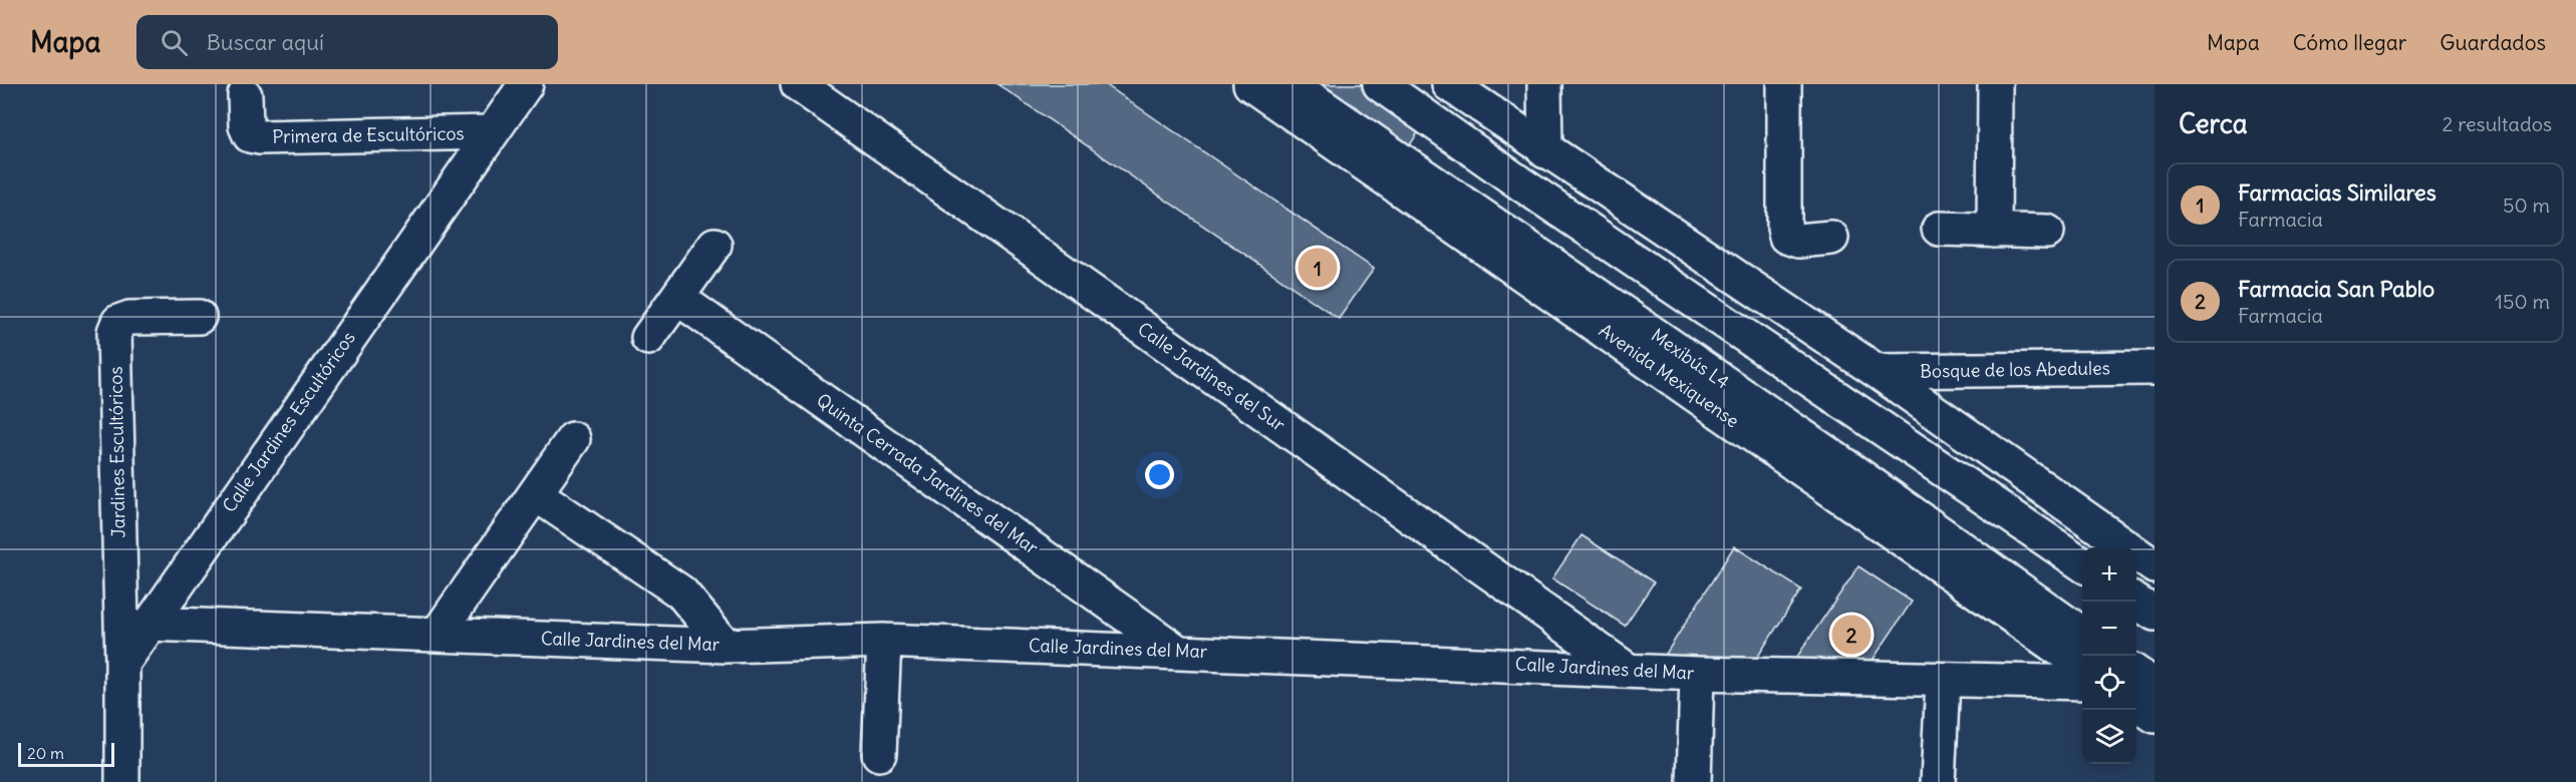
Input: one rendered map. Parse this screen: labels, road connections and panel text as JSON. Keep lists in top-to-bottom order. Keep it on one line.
{"streets":{"street":["Primera de Escultóricos","Mexibús L4","Bosque de los Abedules","Avenida Mexiquense","Calle Jardines del Sur","Calle Jardines Escultóricos","Jardines Escultóricos","Quinta Cerrada Jardines del Mar","Calle Jardines del Mar"]},"crossings":[["Primera de Escultóricos","Calle Jardines Escultóricos"],["Calle Jardines del Sur","Calle Jardines del Mar"],["Calle Jardines Escultóricos","Jardines Escultóricos"],["Calle Jardines Escultóricos","Calle Jardines del Mar"],["Quinta Cerrada Jardines del Mar","Calle Jardines del Mar"]],"scale_bar":"20 m","page":{"header":"Mapa","search":"Buscar aquí","nav":["Mapa","Cómo llegar","Guardados"],"heading":["Cerca","2 resultados"],"list":[{"mark":"1","name":"Farmacias Similares","note":"Farmacia","value":"50 m"},{"mark":"2","name":"Farmacia San Pablo","note":"Farmacia","value":"150 m"}],"pins":["1","2"],"map_buttons":["+","−"],"scale":"20 m"}}
